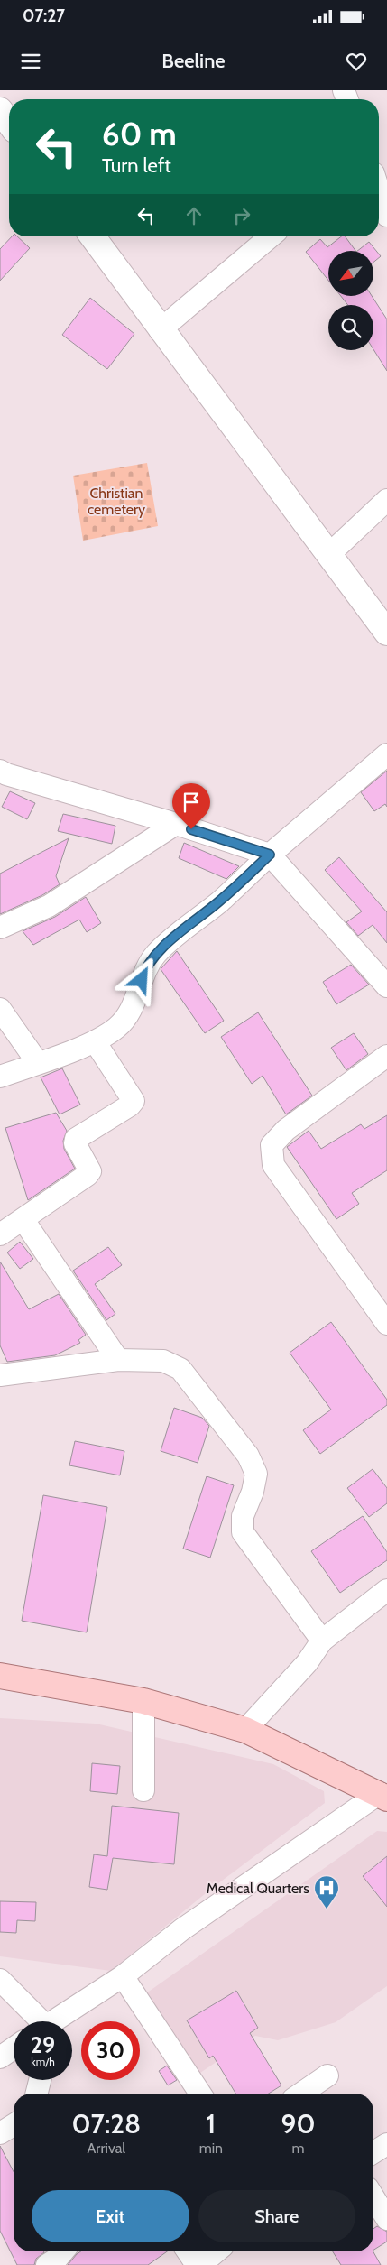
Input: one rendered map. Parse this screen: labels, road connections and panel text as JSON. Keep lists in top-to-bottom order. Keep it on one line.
{"parks":["Christian cemetery"],"places":{"hospital":["Medical Quarters"]},"north":"bottom left","page":{"status":"07:27","header":"Beeline","turn":["60 m","Turn left"],"speed":"29 km/h","limit":"30","eta":["07:28","Arrival","1","min","90","m"],"buttons":["Exit","Share"]}}
